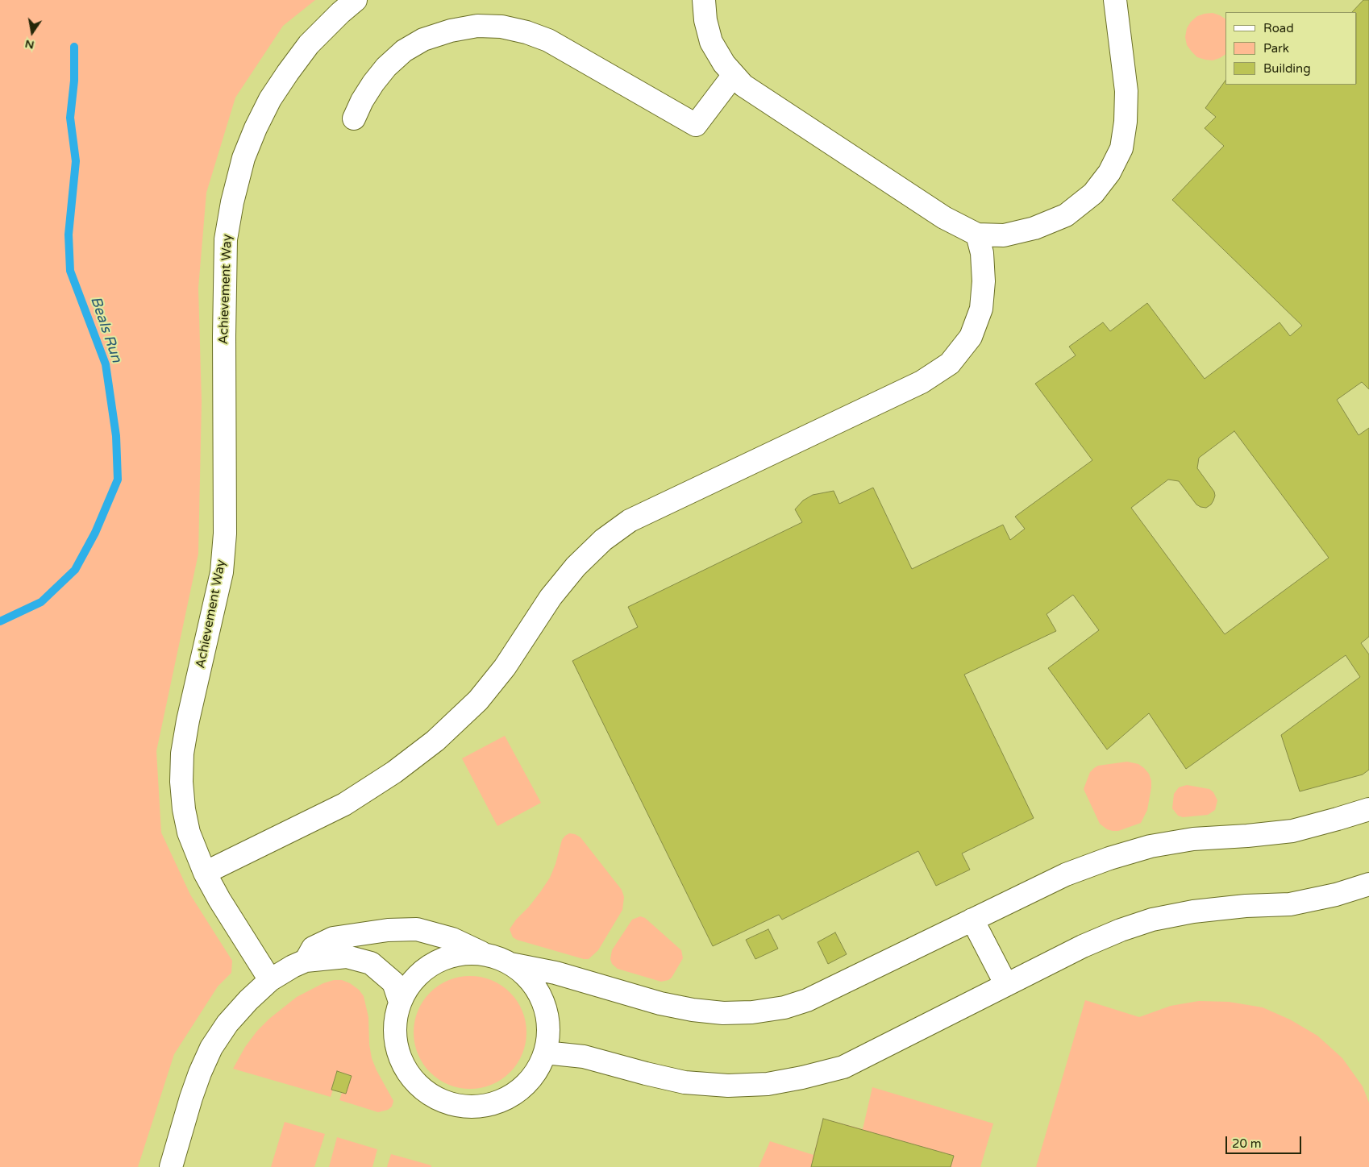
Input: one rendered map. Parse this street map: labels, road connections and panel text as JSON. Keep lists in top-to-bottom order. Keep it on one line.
{"streets":{"street":["Achievement Way"]},"water":["Beals Run"],"legend":["Road","Park","Building"],"scale_bar":"20 m","north":"bottom"}
